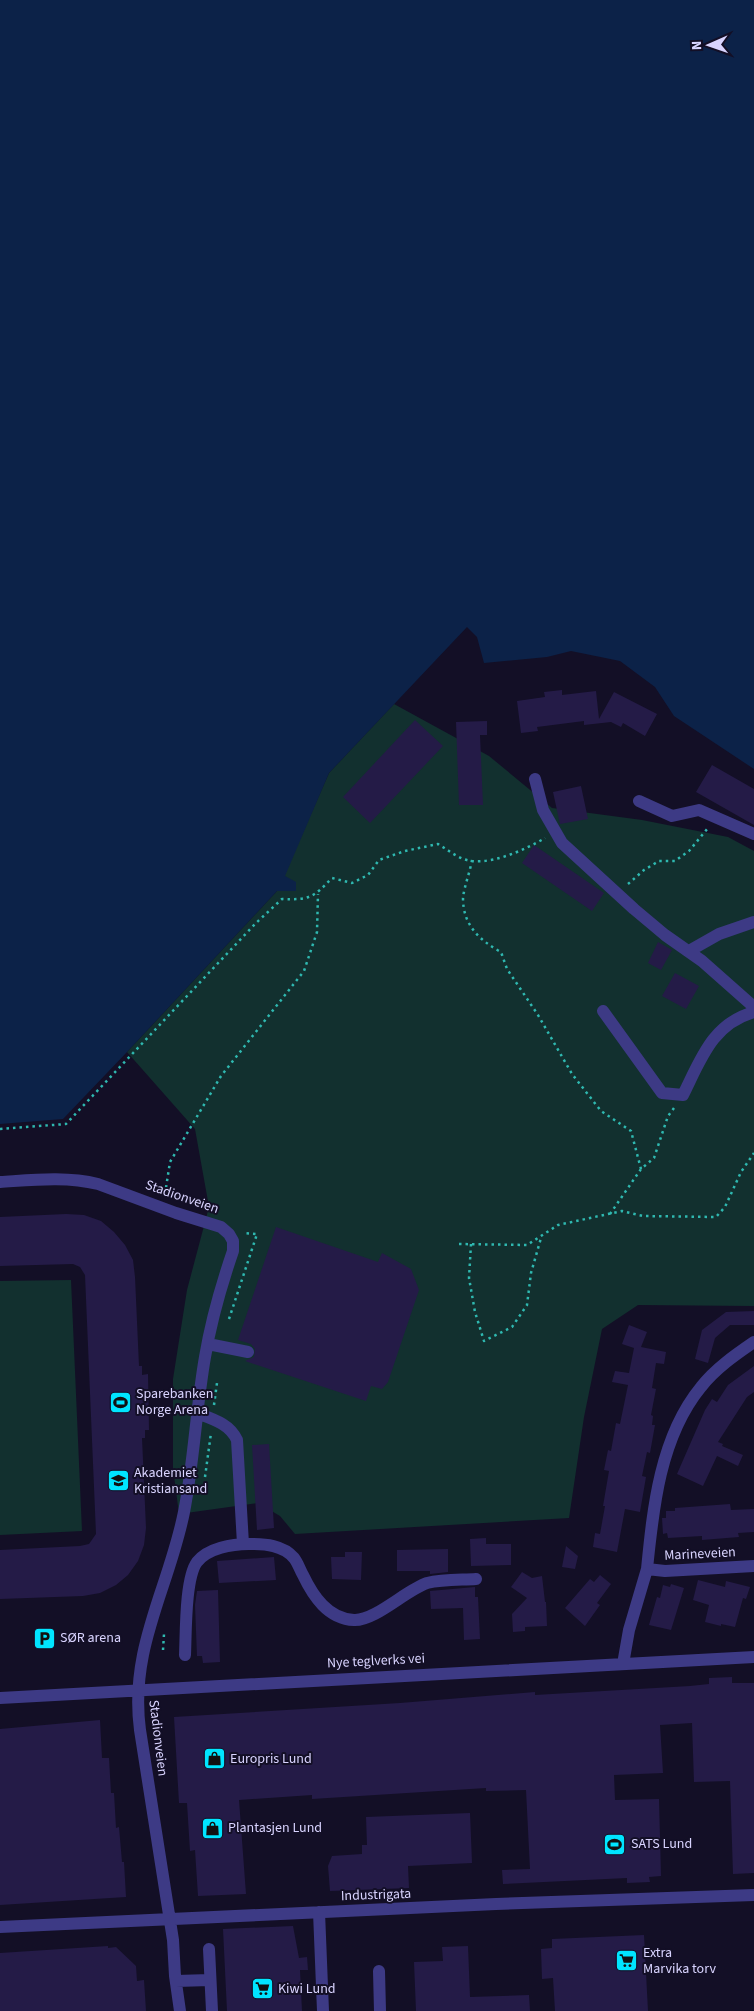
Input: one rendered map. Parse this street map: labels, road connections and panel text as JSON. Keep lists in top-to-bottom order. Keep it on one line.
{"streets":{"street":["Stadionveien","Marineveien","Nye teglverks vei","Industrigata"]},"crossings":[["Stadionveien","Nye teglverks vei"],["Stadionveien","Industrigata"],["Marineveien","Nye teglverks vei"]],"places":{"sports":["Sparebanken Norge Arena","SATS Lund"],"school or university":["Akademiet Kristiansand"],"parking":["SØR arena"],"shop":["Europris Lund","Plantasjen Lund"],"supermarket":["Extra Marvika torv","Kiwi Lund"]},"north":"left"}
